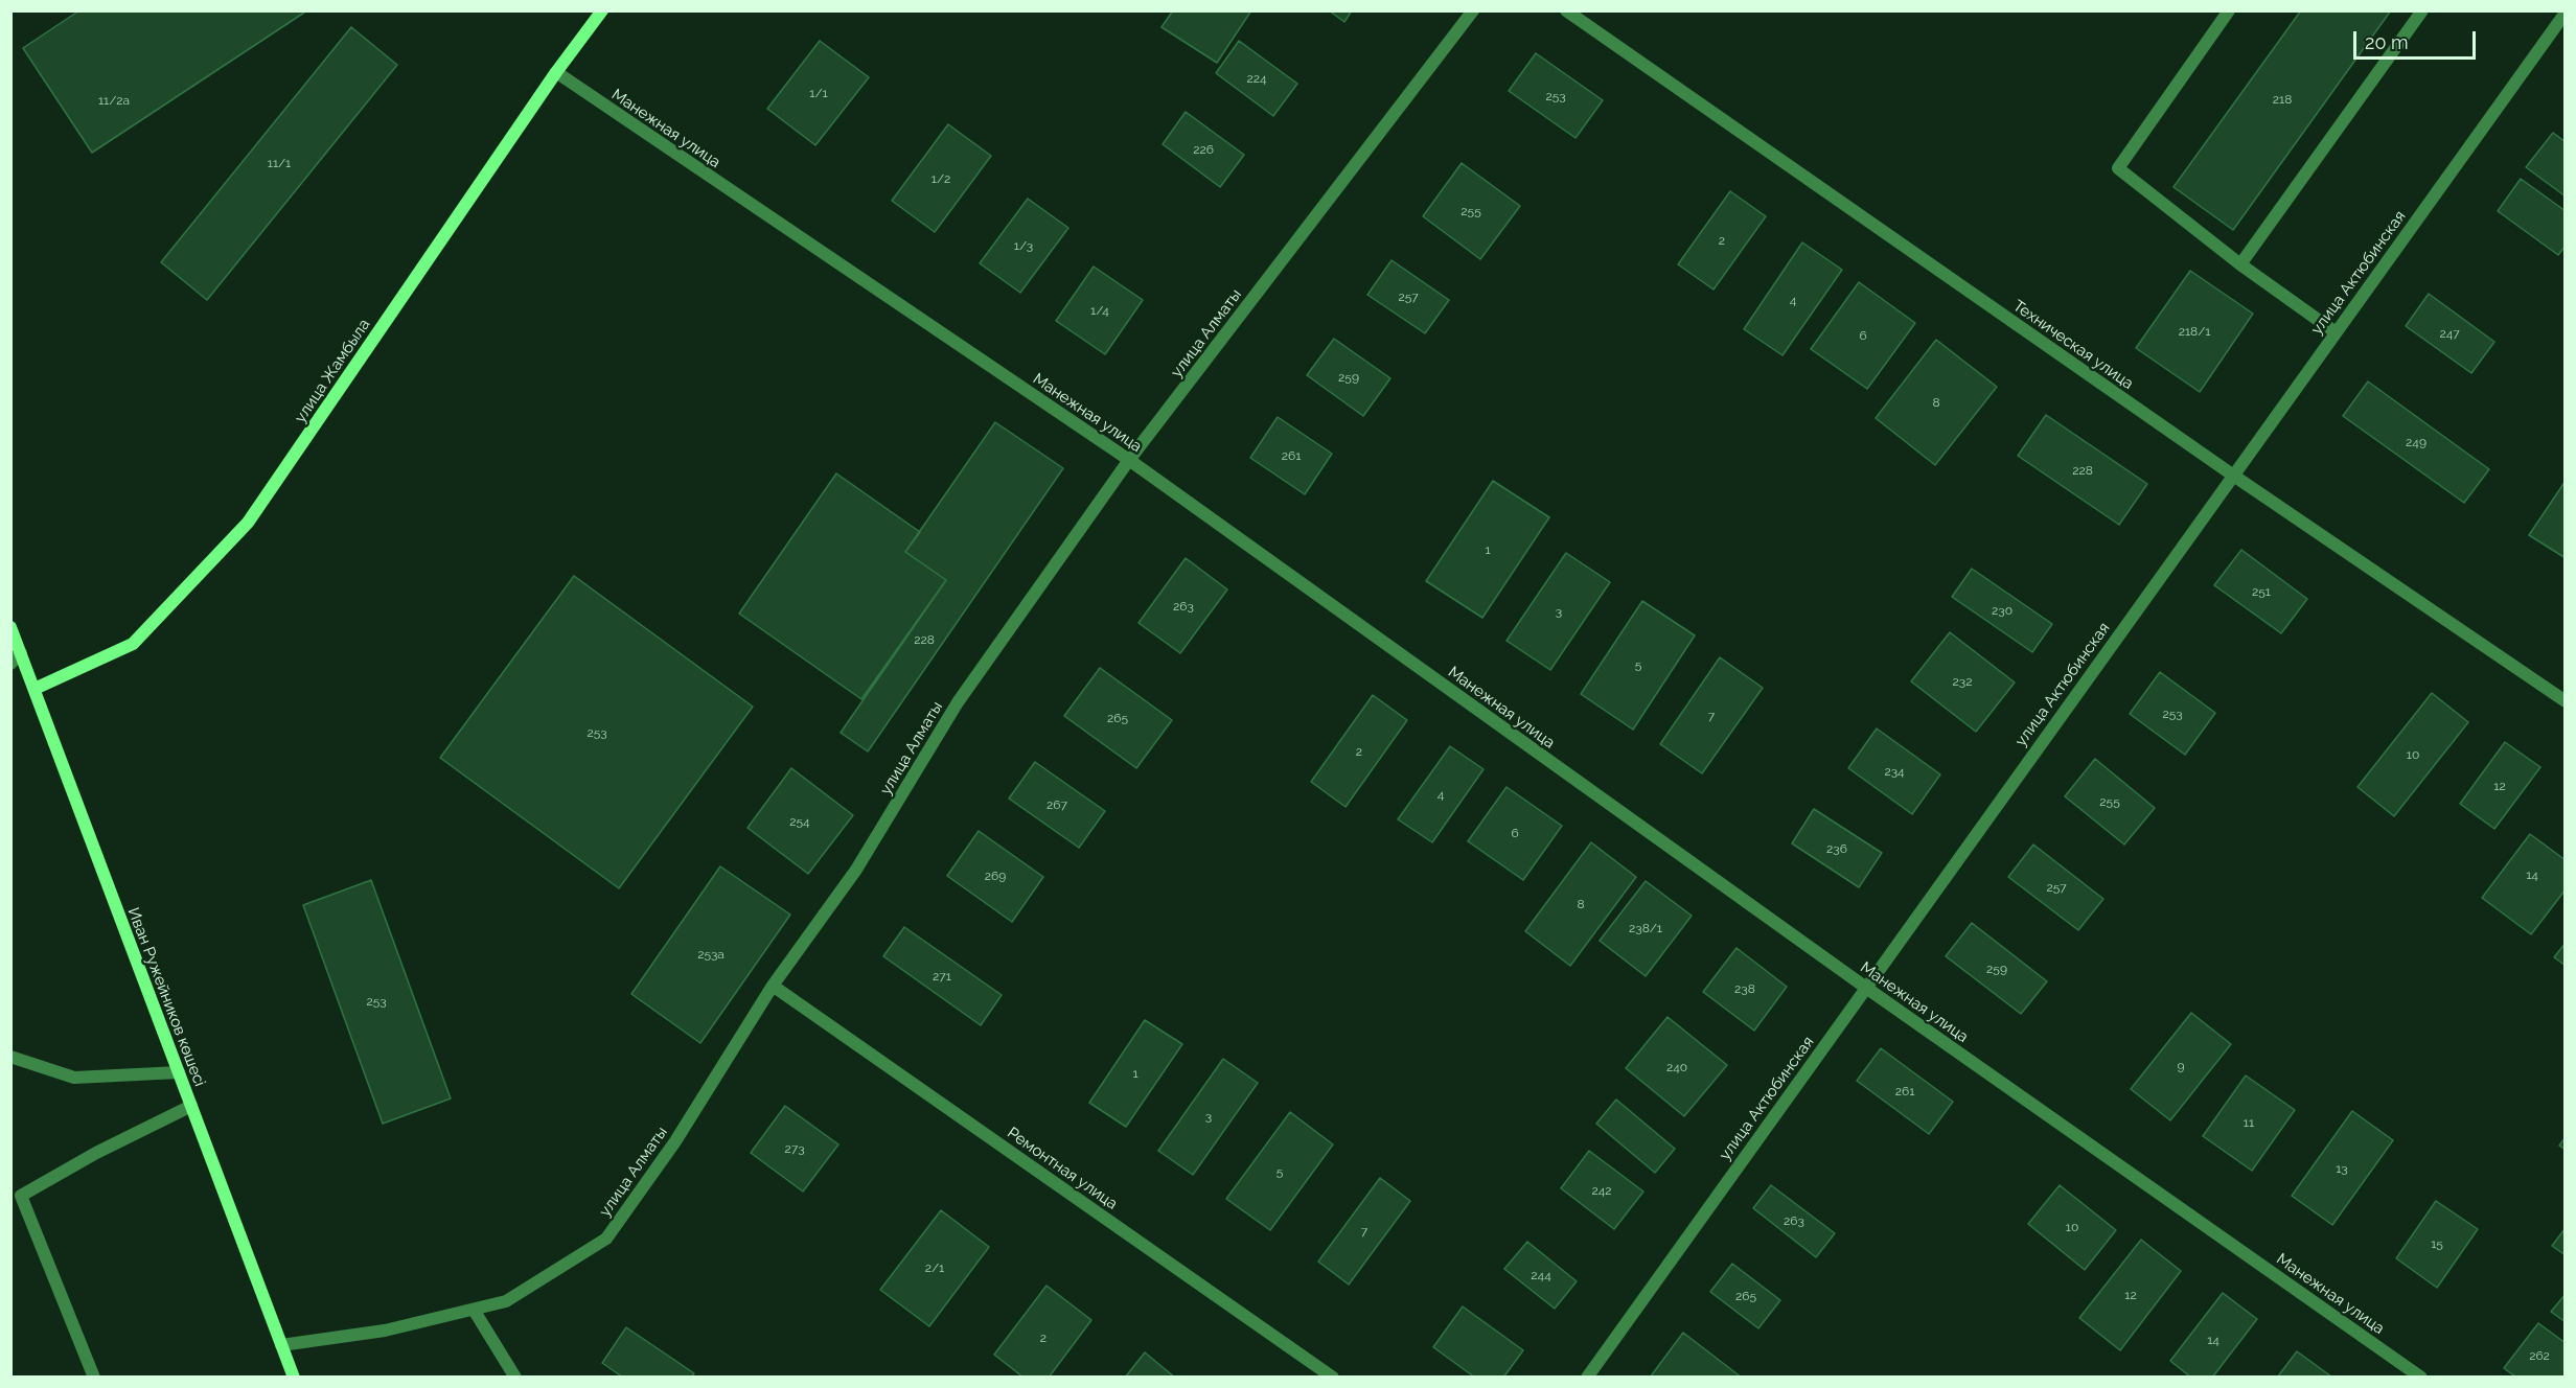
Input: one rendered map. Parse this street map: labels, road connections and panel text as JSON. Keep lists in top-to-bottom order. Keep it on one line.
{"streets":{"street":["Манежная улица","улица Актюбинская","улица Алматы","Техническая улица","улица Жамбыла","Иван Ружейников көшесі","Ремонтная улица"]},"crossings":[["Манежная улица","улица Актюбинская"],["Манежная улица","улица Алматы"],["Манежная улица","улица Жамбыла"],["улица Актюбинская","Техническая улица"],["улица Алматы","Иван Ружейников көшесі"],["улица Алматы","Ремонтная улица"],["улица Жамбыла","Иван Ружейников көшесі"]],"house_numbers":["224","1/1","253","218","11/2а","226","11/1","1/2","255","2","1/3","257","4","1/4","218/1","247","6","259","8","249","261","228","1","251","263","230","3","228","5","232","253","7","265","253","2","10","234","12","4","255","267","254","6","236","14","269","257","8","238/1","253а","259","271","238","253","9","240","1","261","3","11","273","13","5","242","263","10","7","15","2/1","244","12","265","2","14","262"],"scale_bar":"20 m"}
